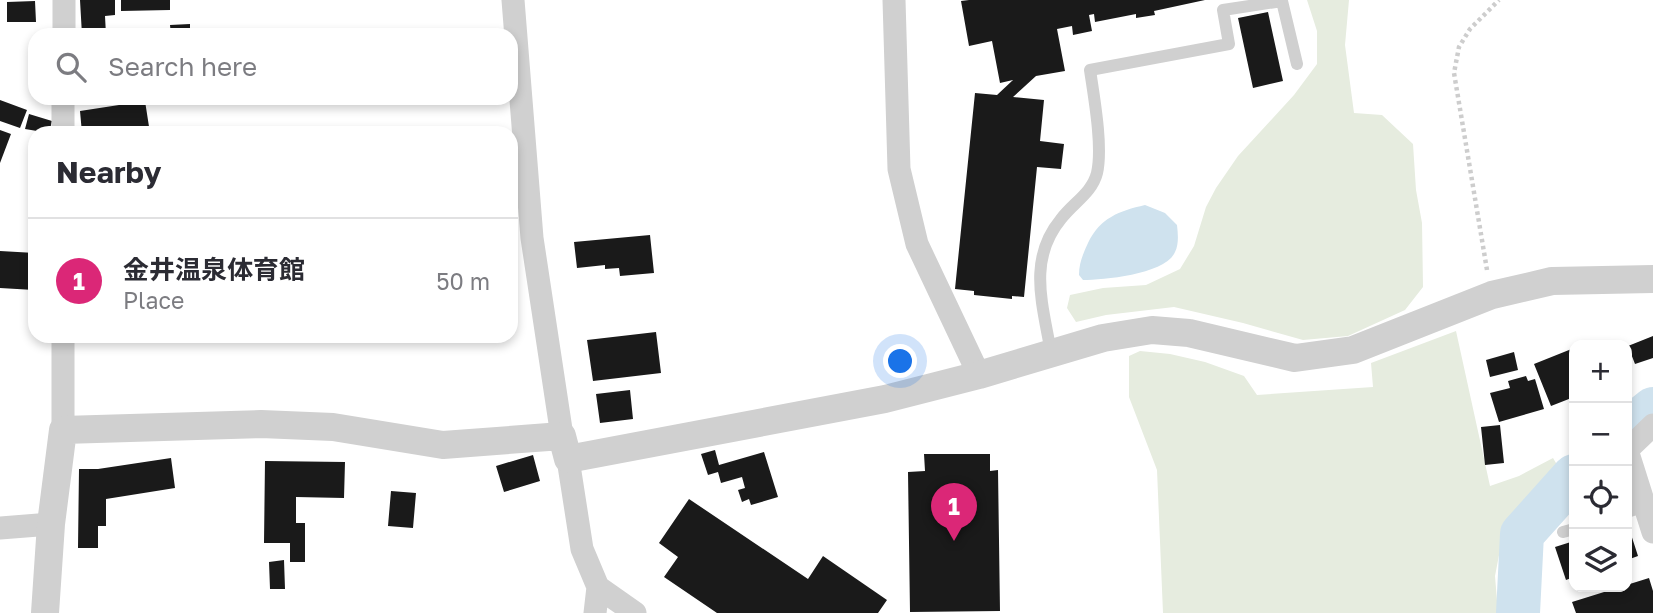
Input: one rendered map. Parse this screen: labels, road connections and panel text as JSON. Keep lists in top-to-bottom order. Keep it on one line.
{"page":{"search":"Search here","heading":"Nearby","list":[{"mark":"1","name":"金井温泉体育館","note":"Place","value":"50 m"}],"map_buttons":["+","−"],"pins":"1"}}
